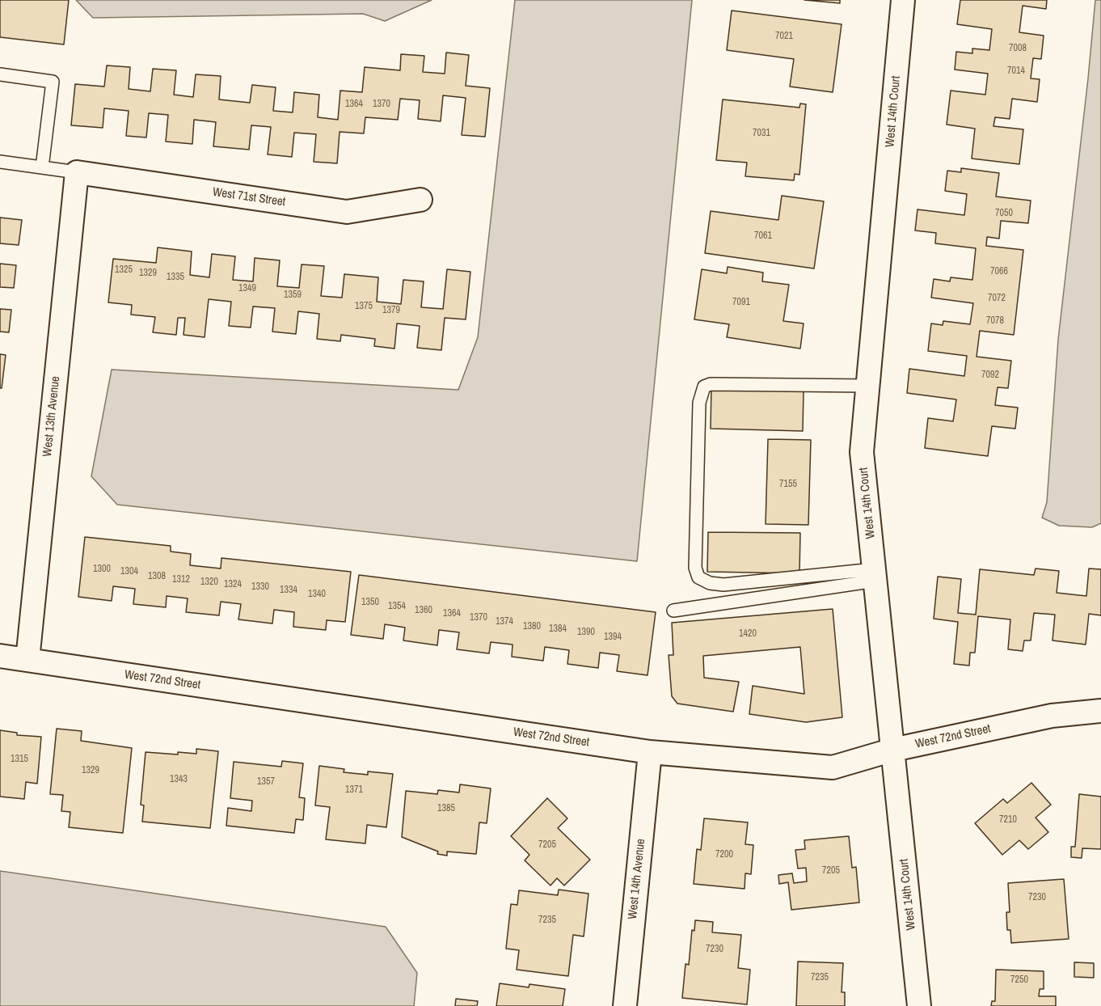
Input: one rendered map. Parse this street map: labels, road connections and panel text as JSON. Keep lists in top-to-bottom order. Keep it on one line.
{"streets":{"street":["West 14th Court","West 71st Street","West 13th Avenue","West 72nd Street","West 14th Avenue"]},"crossings":[["West 14th Court","West 72nd Street"],["West 71st Street","West 13th Avenue"],["West 13th Avenue","West 72nd Street"],["West 72nd Street","West 14th Avenue"]],"house_numbers":["7021","7008","7014","1364","1370","7031","7050","7061","1325","7066","1329","1335","1349","1359","7072","7091","1375","1379","7078","7092","7155","1300","1304","1308","1312","1320","1324","1330","1334","1340","1350","1354","1360","1364","1370","1374","1380","1384","1390","1420","1394","1315","1329","1343","1357","1371","1385","7210","7205","7200","7205","7230","7235","7230","7235","7250"]}
